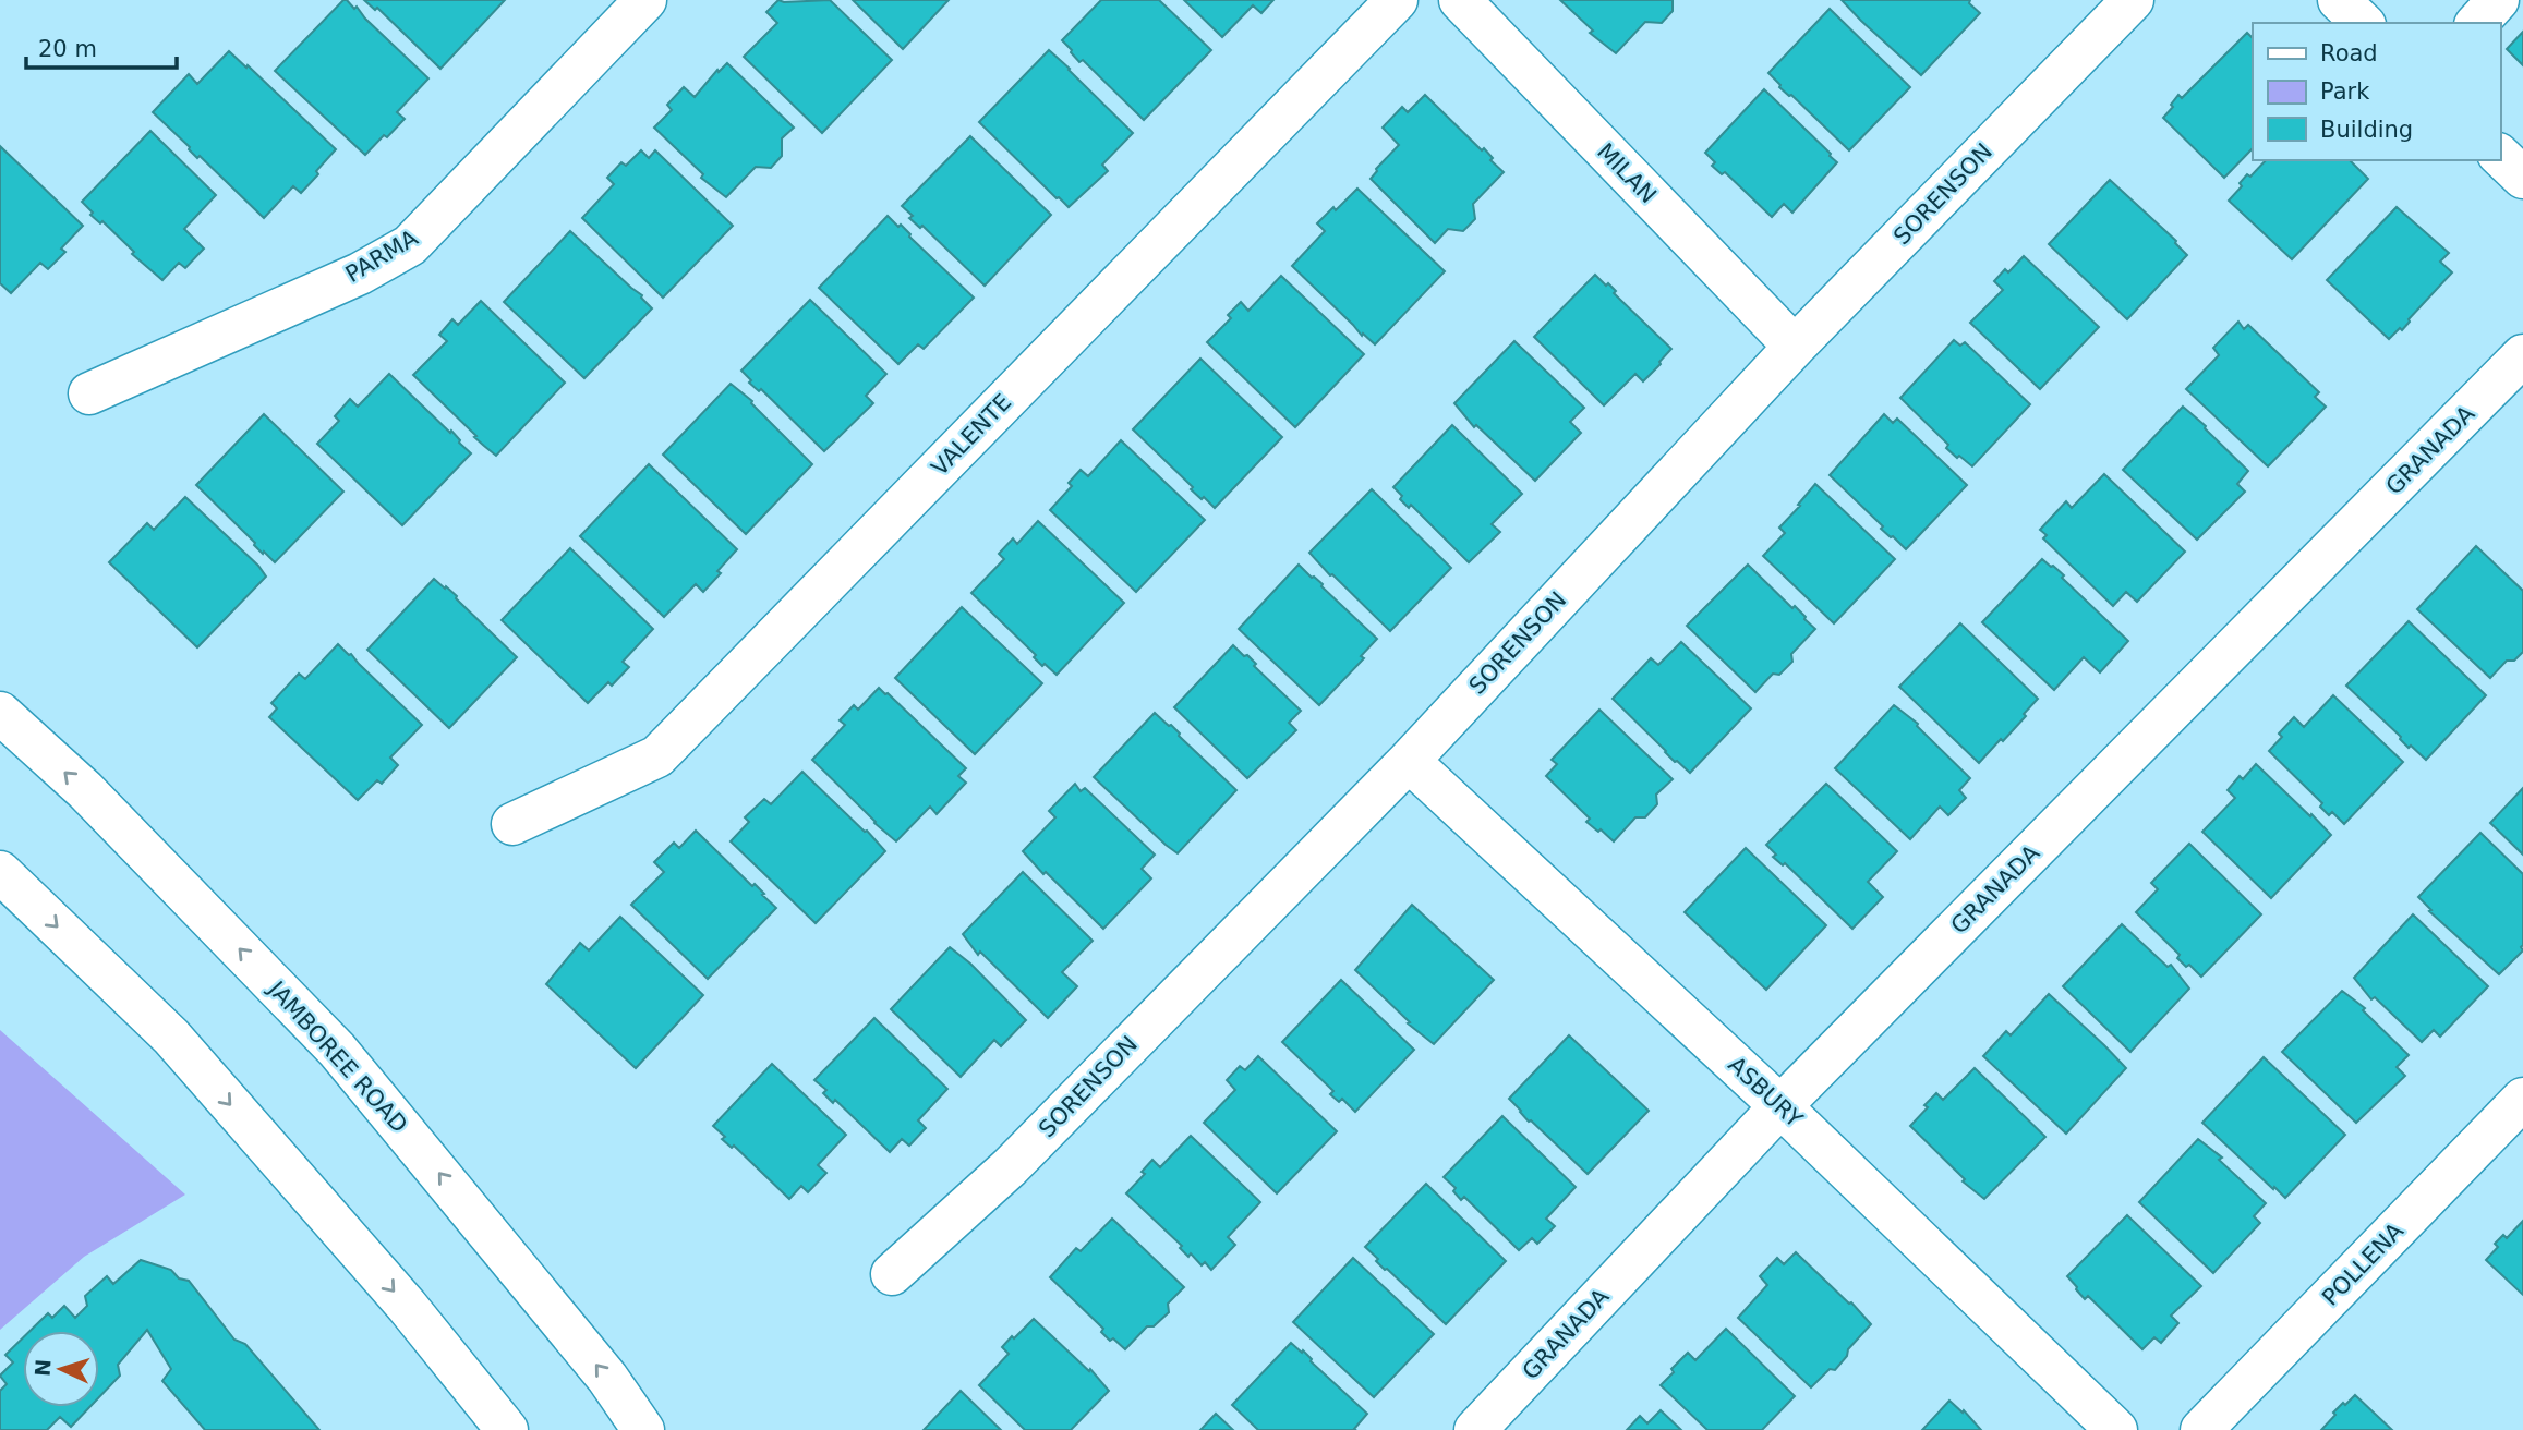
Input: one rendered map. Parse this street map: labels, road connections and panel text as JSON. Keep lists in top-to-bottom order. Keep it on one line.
{"streets":{"street":["MILAN","SORENSON","PARMA","VALENTE","GRANADA","JAMBOREE ROAD","ASBURY","POLLENA"]},"crossings":[["MILAN","SORENSON"],["SORENSON","ASBURY"],["GRANADA","ASBURY"]],"legend":["Road","Park","Building"],"scale_bar":"20 m","north":"left"}
